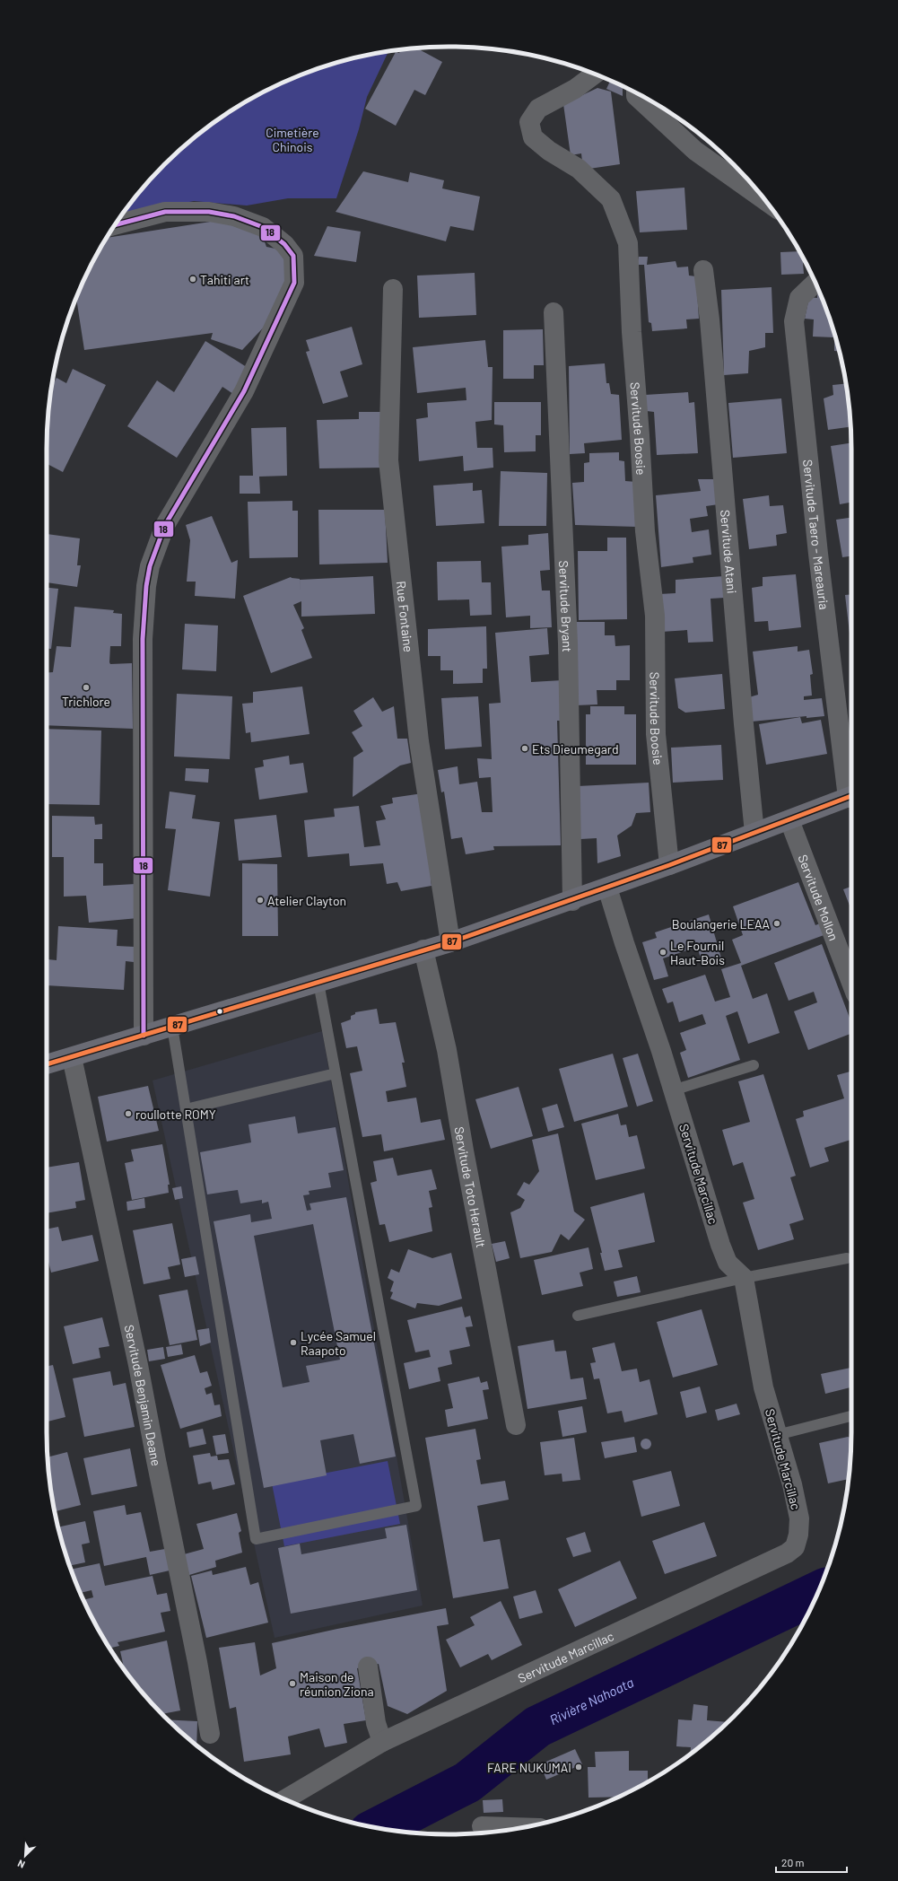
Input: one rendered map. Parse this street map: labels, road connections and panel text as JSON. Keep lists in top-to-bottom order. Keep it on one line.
{"streets":{"street":["Servitude Boosie","Servitude Taero - Mareauria","Servitude Atani","Servitude Bryant","Rue Fontaine","Servitude Mollon","Servitude Marcillac","Servitude Toto Herault","Servitude Benjamin Deane"]},"water":["Rivière Nahoata"],"parks":["Cimetière Chinois"],"places":["Tahiti art","Trichlore","Ets Dieumegard","Atelier Clayton","Boulangerie LEAA","Le Fournil Haut-Bois","roullotte ROMY","Lycée Samuel Raapoto","Maison de réunion Ziona","FARE NUKUMAI"],"lines":["transit line 18","transit line 87"],"scale_bar":"20 m","north":"bottom left"}
